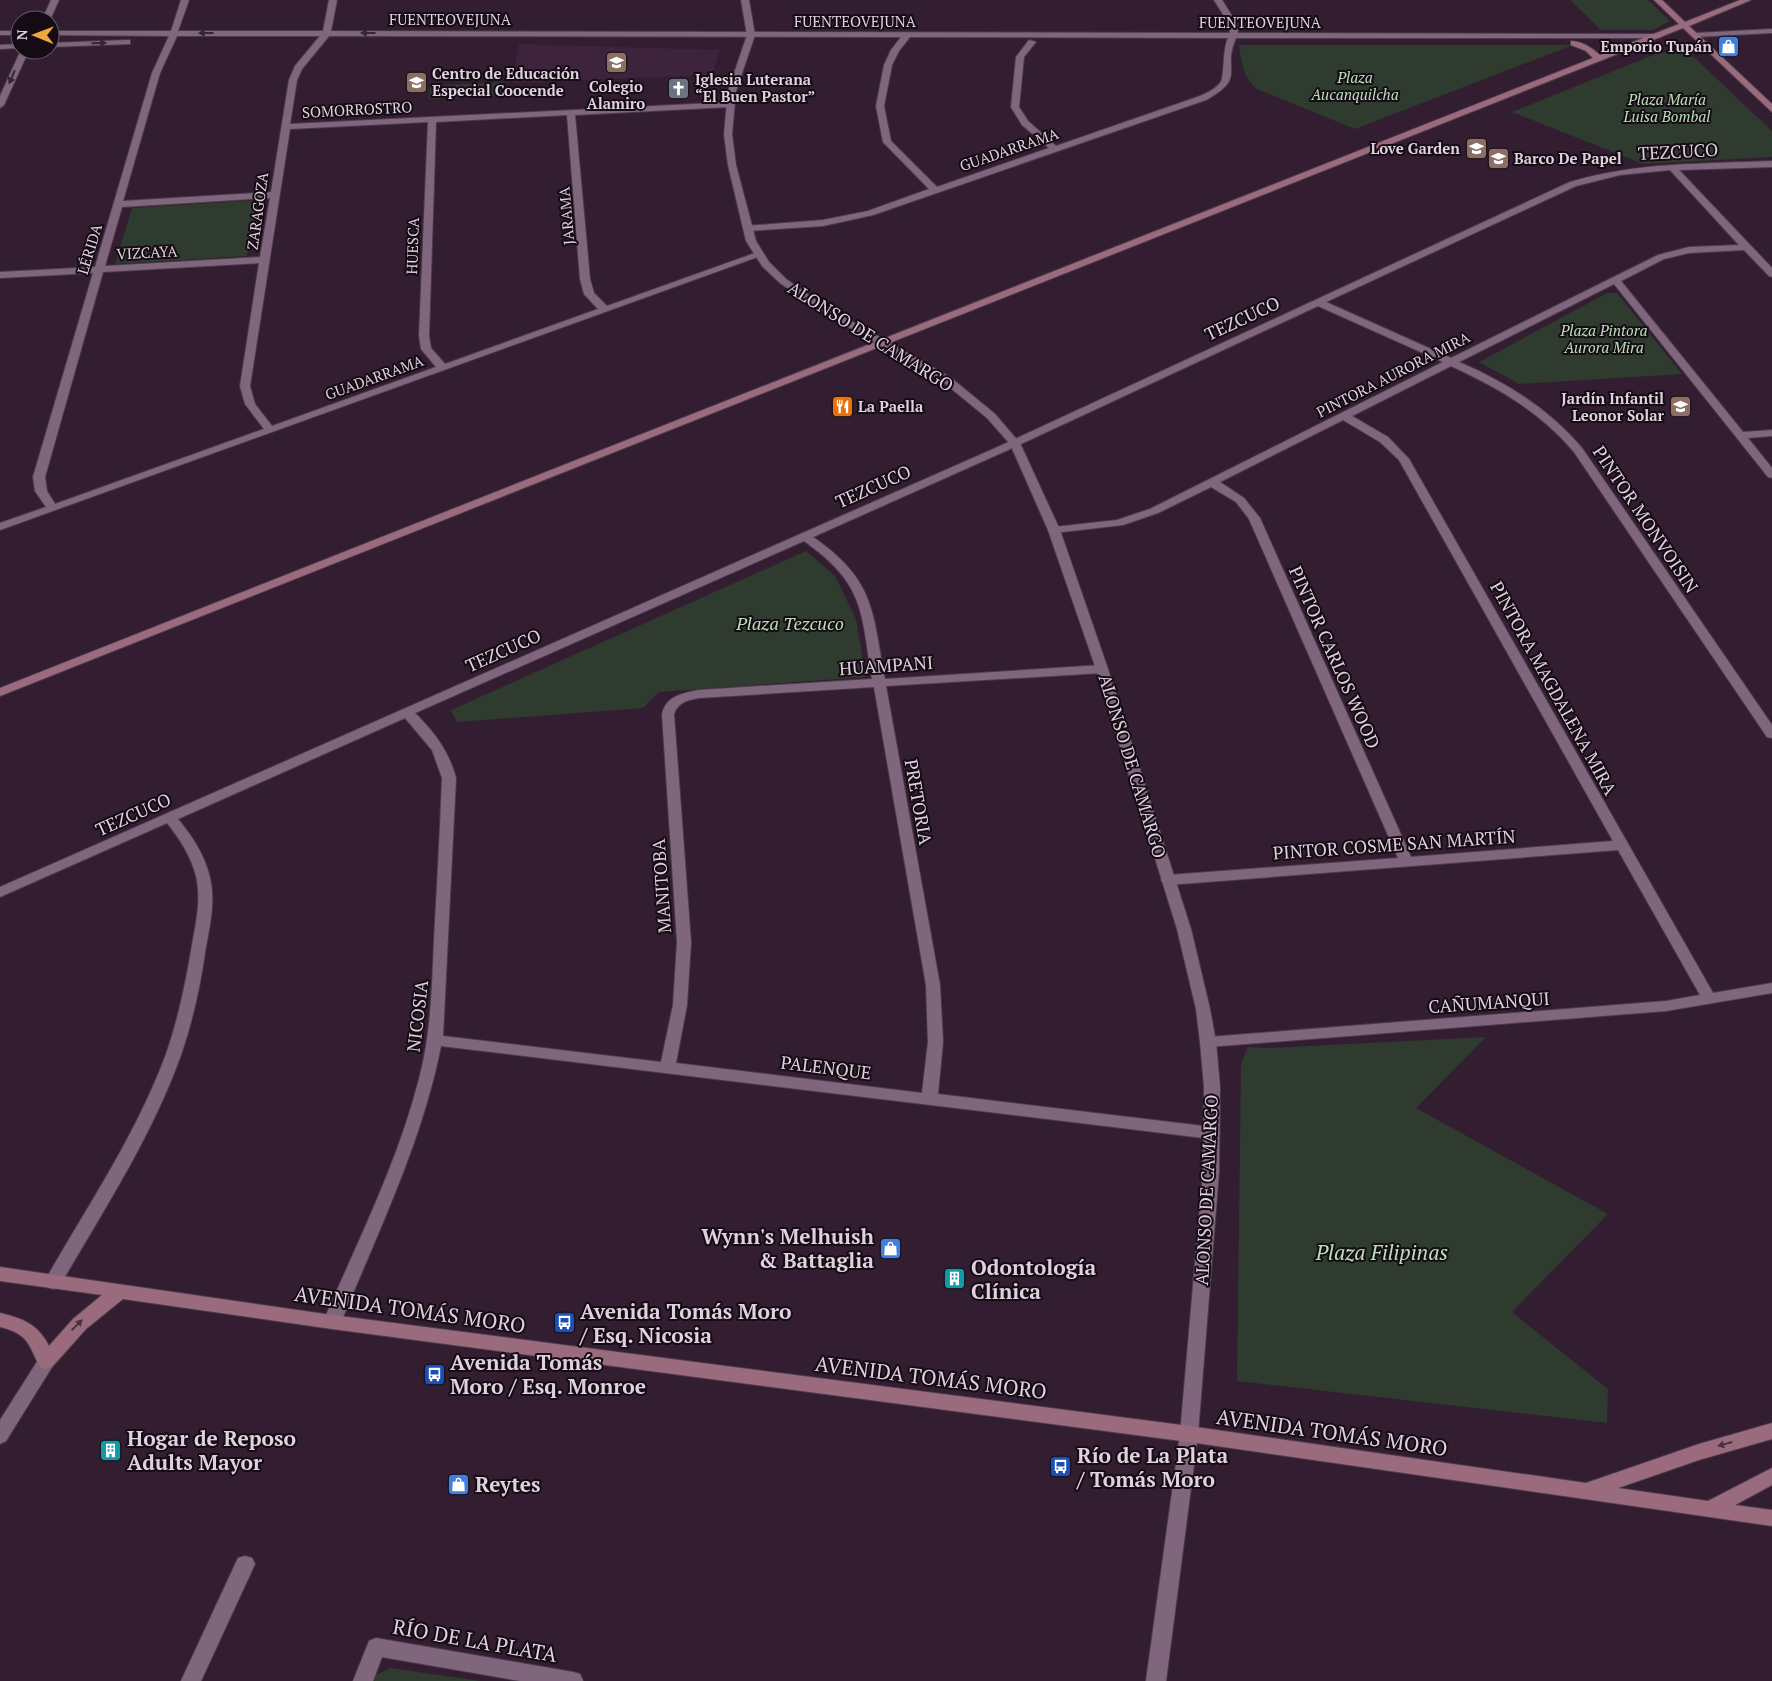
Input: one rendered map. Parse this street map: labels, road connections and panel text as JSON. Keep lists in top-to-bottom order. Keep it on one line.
{"streets":{"main road":["AVENIDA TOMÁS MORO"],"street":["FUENTEOVEJUNA","SOMORROSTRO","GUADARRAMA","TEZCUCO","ZARAGOZA","JARAMA","HUESCA","LÉRIDA","VIZCAYA","ALONSO DE CAMARGO","PINTORA AURORA MIRA","PINTOR MONVOISIN","PINTOR CARLOS WOOD","HUAMPANI","PINTORA MAGDALENA MIRA","PRETORIA","PINTOR COSME SAN MARTÍN","MANITOBA","CAÑUMANQUI","NICOSIA","PALENQUE","RÍO DE LA PLATA"]},"crossings":[["FUENTEOVEJUNA","GUADARRAMA"],["FUENTEOVEJUNA","ZARAGOZA"],["FUENTEOVEJUNA","LÉRIDA"],["FUENTEOVEJUNA","ALONSO DE CAMARGO"],["SOMORROSTRO","ZARAGOZA"],["SOMORROSTRO","JARAMA"],["SOMORROSTRO","HUESCA"],["SOMORROSTRO","ALONSO DE CAMARGO"],["GUADARRAMA","ZARAGOZA"],["GUADARRAMA","JARAMA"],["GUADARRAMA","HUESCA"],["GUADARRAMA","LÉRIDA"],["GUADARRAMA","ALONSO DE CAMARGO"],["TEZCUCO","ALONSO DE CAMARGO"],["TEZCUCO","PINTOR MONVOISIN"],["TEZCUCO","PRETORIA"],["TEZCUCO","NICOSIA"],["ZARAGOZA","VIZCAYA"],["LÉRIDA","VIZCAYA"],["ALONSO DE CAMARGO","PINTORA AURORA MIRA"],["ALONSO DE CAMARGO","HUAMPANI"],["ALONSO DE CAMARGO","PINTOR COSME SAN MARTÍN"],["ALONSO DE CAMARGO","CAÑUMANQUI"],["ALONSO DE CAMARGO","PALENQUE"],["ALONSO DE CAMARGO","AVENIDA TOMÁS MORO"],["PINTORA AURORA MIRA","PINTOR MONVOISIN"],["PINTORA AURORA MIRA","PINTOR CARLOS WOOD"],["PINTORA AURORA MIRA","PINTORA MAGDALENA MIRA"],["PINTOR CARLOS WOOD","PINTOR COSME SAN MARTÍN"],["HUAMPANI","PRETORIA"],["HUAMPANI","MANITOBA"],["PINTORA MAGDALENA MIRA","PINTOR COSME SAN MARTÍN"],["PINTORA MAGDALENA MIRA","CAÑUMANQUI"],["PRETORIA","PALENQUE"],["MANITOBA","PALENQUE"],["NICOSIA","PALENQUE"],["NICOSIA","AVENIDA TOMÁS MORO"]],"parks":["Plaza Aucanquilcha","Plaza María Luisa Bombal","Plaza Pintora Aurora Mira","Plaza Tezcuco","Plaza Filipinas"],"places":{"shop":["Emporio Tupán","Wynn's Melhuish & Battaglia","Reytes"],"school or university":["Colegio Alamiro","Centro de Educación Especial Coocende","Love Garden","Barco De Papel","Jardín Infantil Leonor Solar"],"church":["Iglesia Luterana “El Buen Pastor”"],"restaurant":["La Paella"],"building":["Odontología Clínica","Hogar de Reposo Adults Mayor"],"bus stop":["Avenida Tomás Moro / Esq. Nicosia","Avenida Tomás Moro / Esq. Monroe","Río de La Plata / Tomás Moro"]},"north":"left"}
